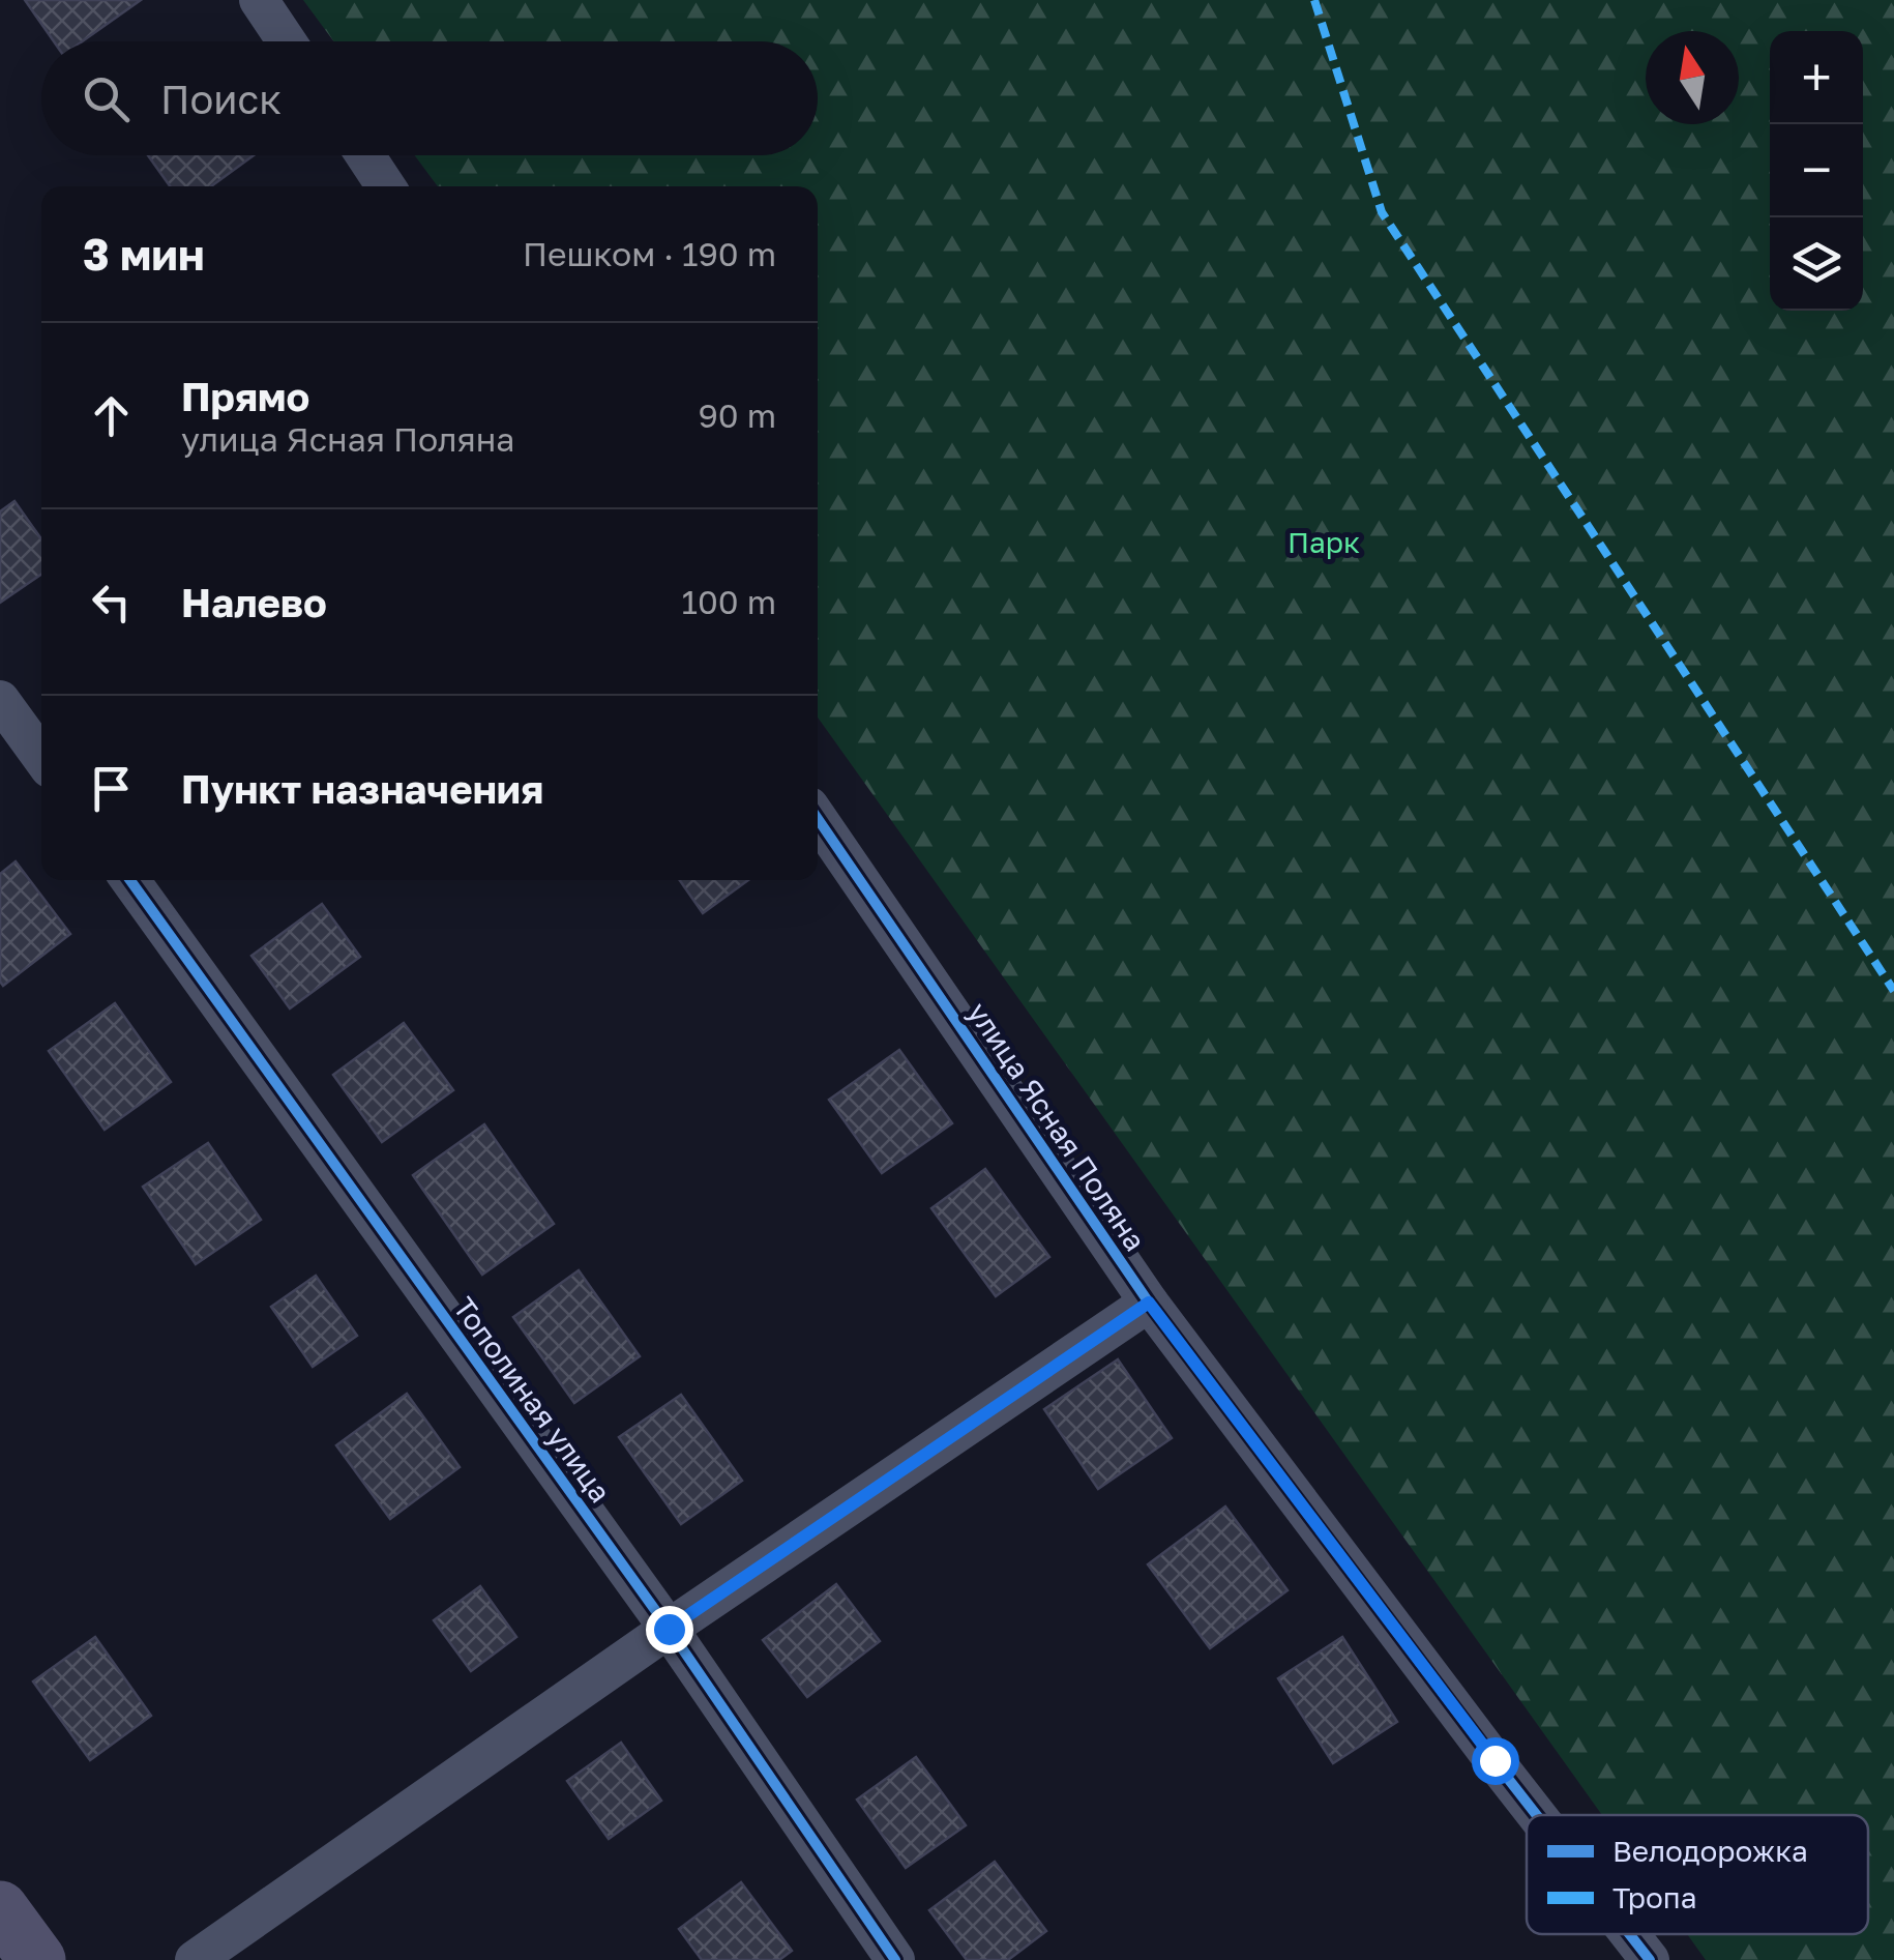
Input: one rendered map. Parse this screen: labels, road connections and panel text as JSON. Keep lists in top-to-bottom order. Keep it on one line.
{"streets":{"street":["улица Ясная Поляна","Тополиная улица"]},"parks":["Парк"],"legend":["Велодорожка","Тропа"],"north":"top","page":{"map_buttons":["+","−"],"search":"Поиск","heading":["3 мин","Пешком · 190 m"],"list":[["Прямо","улица Ясная Поляна","90 m"],["Налево","100 m"],"Пункт назначения"]}}
